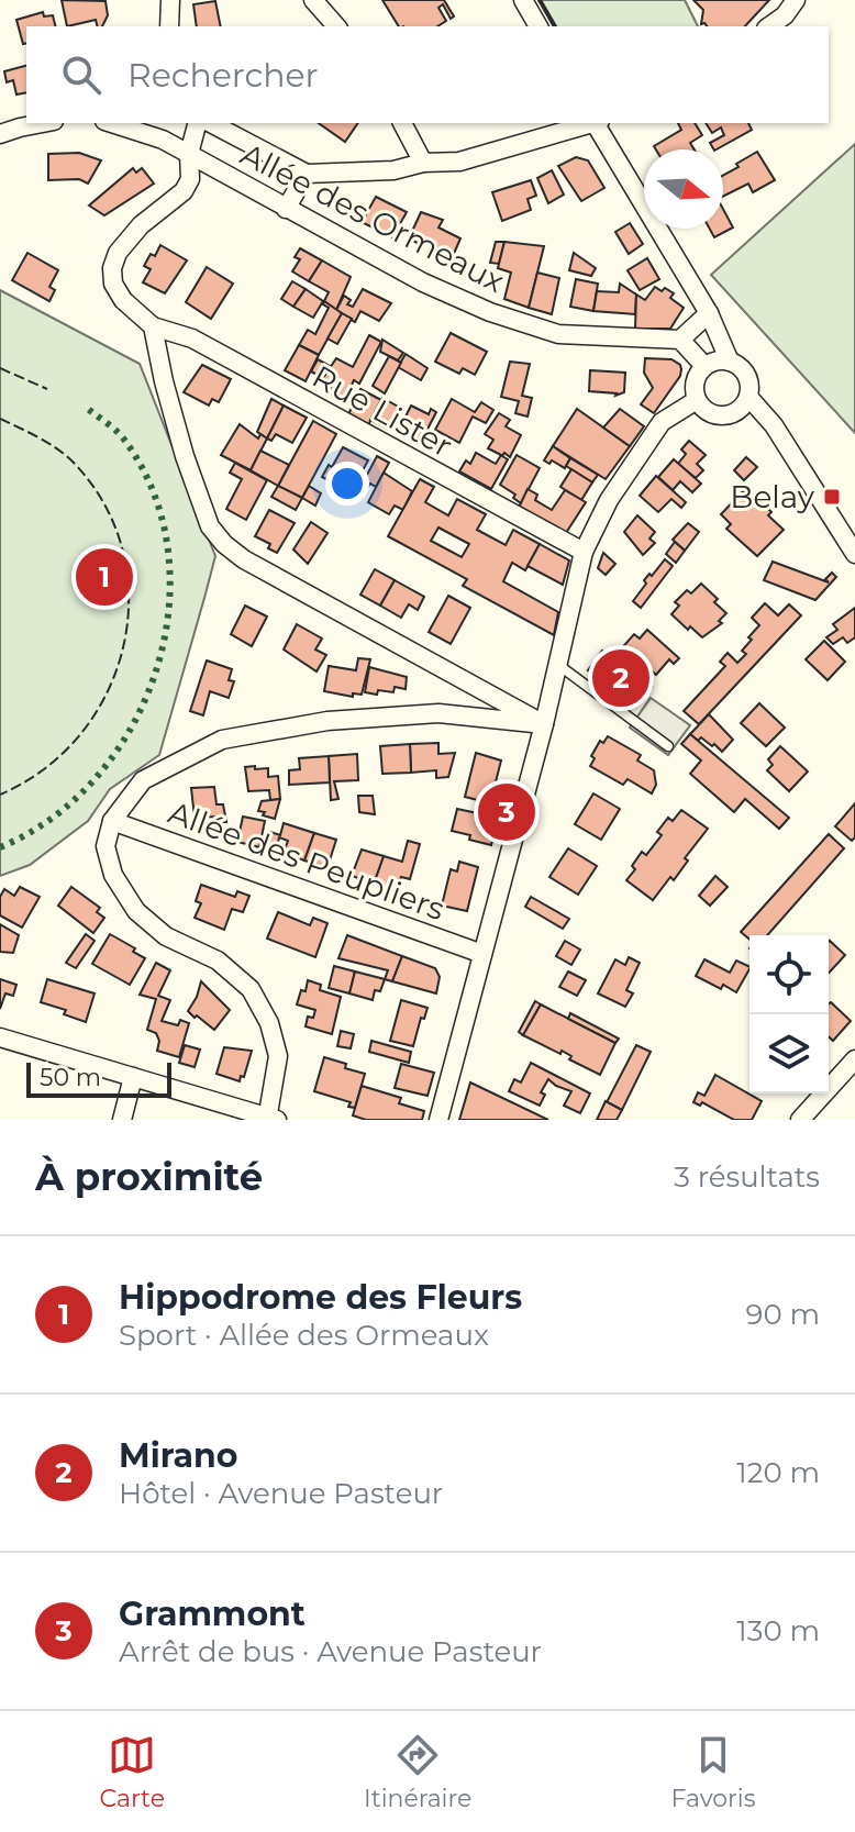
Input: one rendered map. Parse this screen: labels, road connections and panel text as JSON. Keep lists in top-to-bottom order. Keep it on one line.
{"streets":{"street":["Allée des Ormeaux","Rue Lister","Allée des Peupliers"]},"crossings":[["Allée des Ormeaux","Rue Lister"]],"places":{"transit":["Belay"]},"scale_bar":"50 m","north":"right","page":{"search":"Rechercher","pins":["1","2","3"],"scale":"50 m","heading":["À proximité","3 résultats"],"list":[{"mark":"1","name":"Hippodrome des Fleurs","note":"Sport · Allée des Ormeaux","value":"90 m"},{"mark":"2","name":"Mirano","note":"Hôtel · Avenue Pasteur","value":"120 m"},{"mark":"3","name":"Grammont","note":"Arrêt de bus · Avenue Pasteur","value":"130 m"}],"nav":["Carte","Itinéraire","Favoris"]}}
